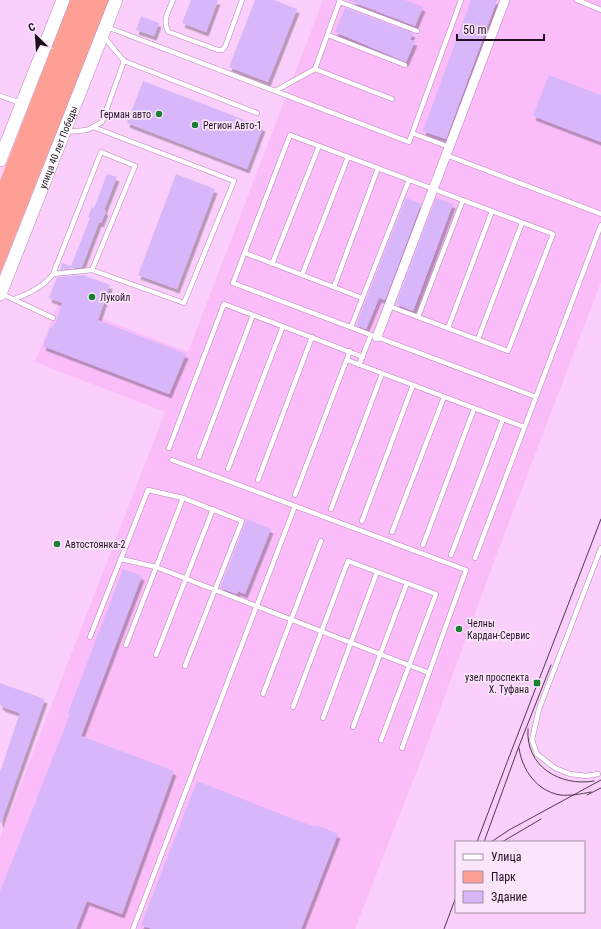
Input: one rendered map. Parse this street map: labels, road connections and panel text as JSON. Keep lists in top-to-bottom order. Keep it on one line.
{"streets":{"street":["улица 40 лет Победы"]},"places":{"other":["Герман авто","Регион Авто-1","Лукойл","Автостоянка-2","Челны Кардан-Сервис"],"transit":["узел проспекта Х. Туфана"]},"legend":["Улица","Парк","Здание"],"scale_bar":"50 m","north":"top left"}
